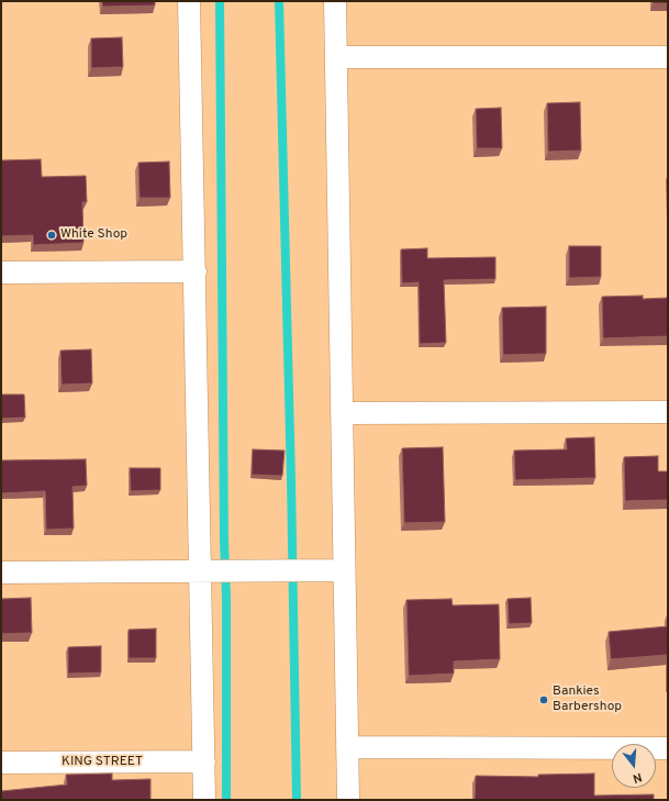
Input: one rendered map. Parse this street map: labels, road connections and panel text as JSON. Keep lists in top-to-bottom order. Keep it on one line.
{"streets":{"street":["KING STREET"]},"places":["White Shop","Bankies Barbershop"],"north":"bottom"}
